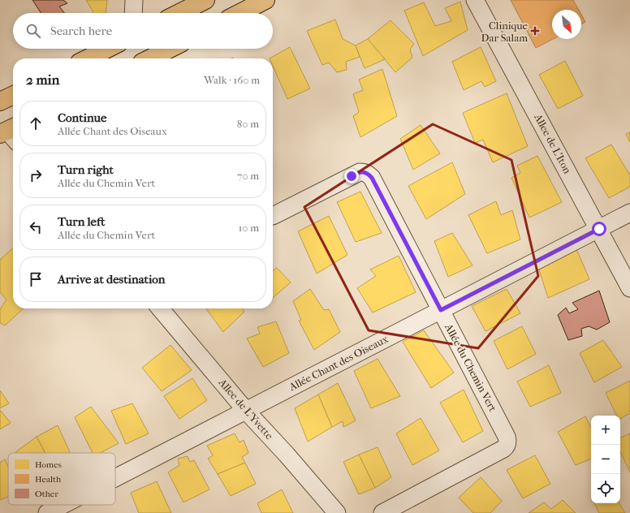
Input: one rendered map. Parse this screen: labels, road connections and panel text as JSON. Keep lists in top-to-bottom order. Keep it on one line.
{"streets":{"street":["Allee de L'Iton","Allée Chant des Oiseaux","Allée du Chemin Vert","Allee de L'Yvette"]},"crossings":[["Allee de L'Iton","Allée Chant des Oiseaux"],["Allée Chant des Oiseaux","Allée du Chemin Vert"],["Allée Chant des Oiseaux","Allee de L'Yvette"]],"places":{"health":["Clinique Dar Salam"]},"legend":["Homes","Health","Other"],"north":"bottom right","page":{"search":"Search here","heading":["2 min","Walk · 160 m"],"list":[["Continue","Allée Chant des Oiseaux","80 m"],["Turn right","Allée du Chemin Vert","70 m"],["Turn left","Allée du Chemin Vert","10 m"],"Arrive at destination"],"map_buttons":["+","−"]}}
